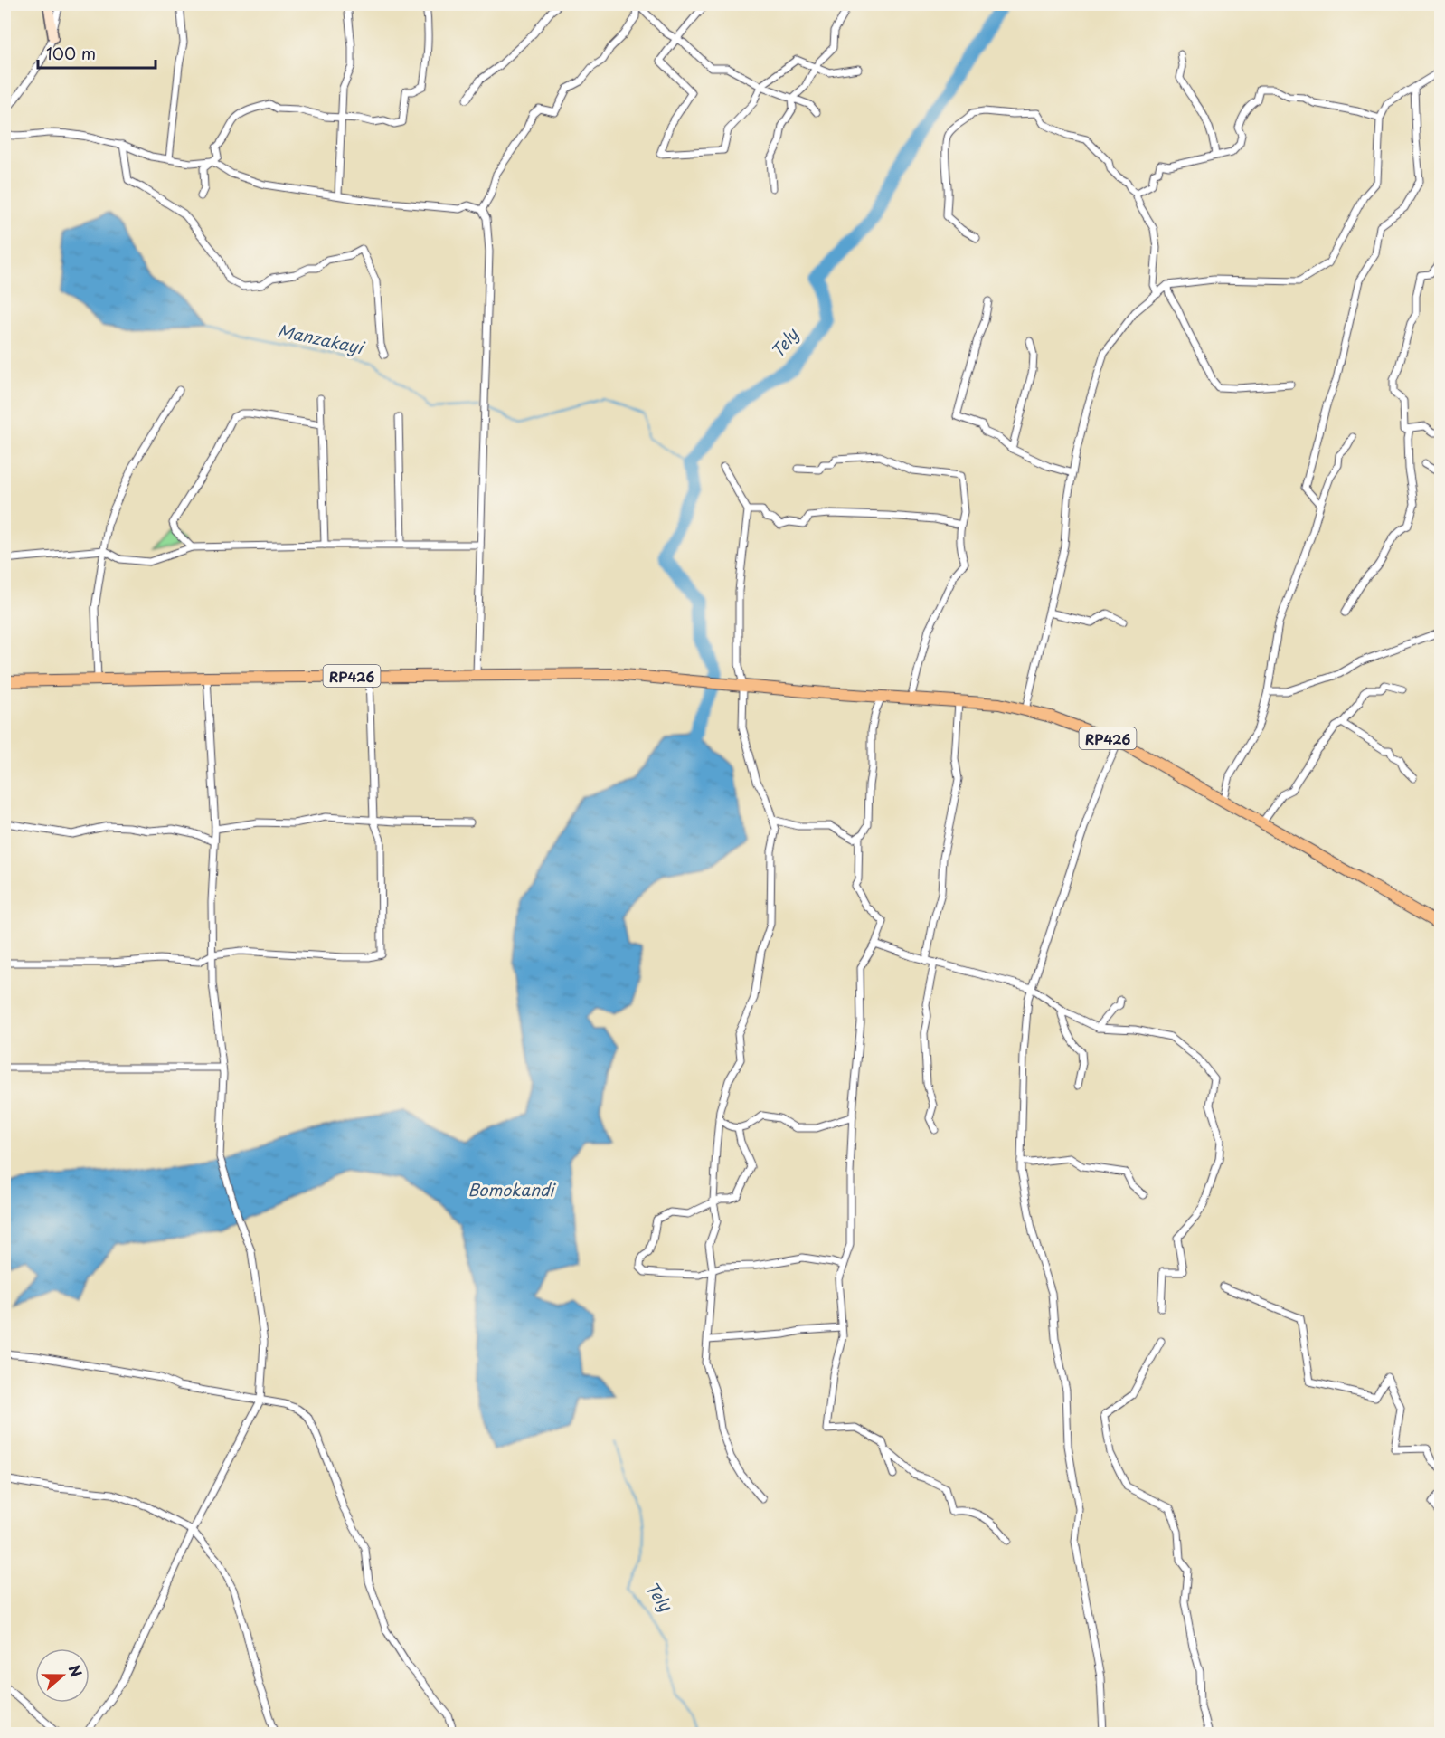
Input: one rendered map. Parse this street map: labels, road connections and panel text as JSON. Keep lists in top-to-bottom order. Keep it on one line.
{"streets":{"main road":["RP426"]},"water":["Manzakayi","Tely","Bomokandi"],"scale_bar":"100 m","north":"right"}
